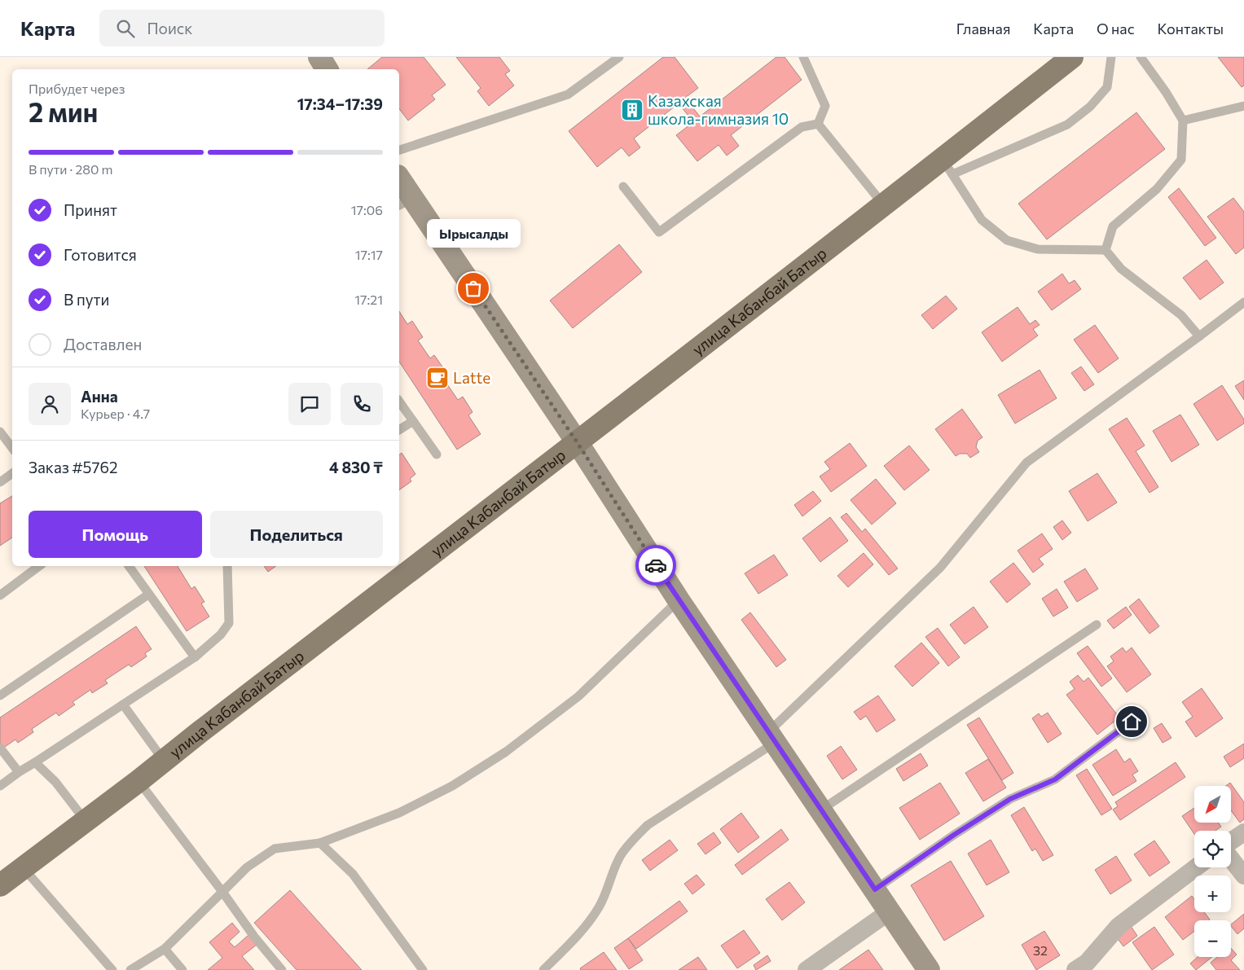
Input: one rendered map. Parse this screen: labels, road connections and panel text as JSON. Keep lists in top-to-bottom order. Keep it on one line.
{"streets":{"main road":["улица Кабанбай Батыр"]},"places":{"building":["Казахская школа-гимназия 10"],"other":["Ырысалды"],"cafe":["Latte"]},"house_numbers":["32"],"north":"bottom left","page":{"header":"Карта","search":"Поиск","nav":["Главная","Карта","О нас","Контакты"],"heading":["2 мин","Прибудет через","17:34–17:39"],"panel":["Анна","Курьер · 4.7","Заказ #5762","4 830 ₸"],"bar":"В пути · 280 m","list":[["Принят","17:06"],["Готовится","17:17"],["В пути","17:21"],"Доставлен"],"bubble":"Ырысалды","buttons":["Помощь","Поделиться"],"map_buttons":["+","−"]}}
